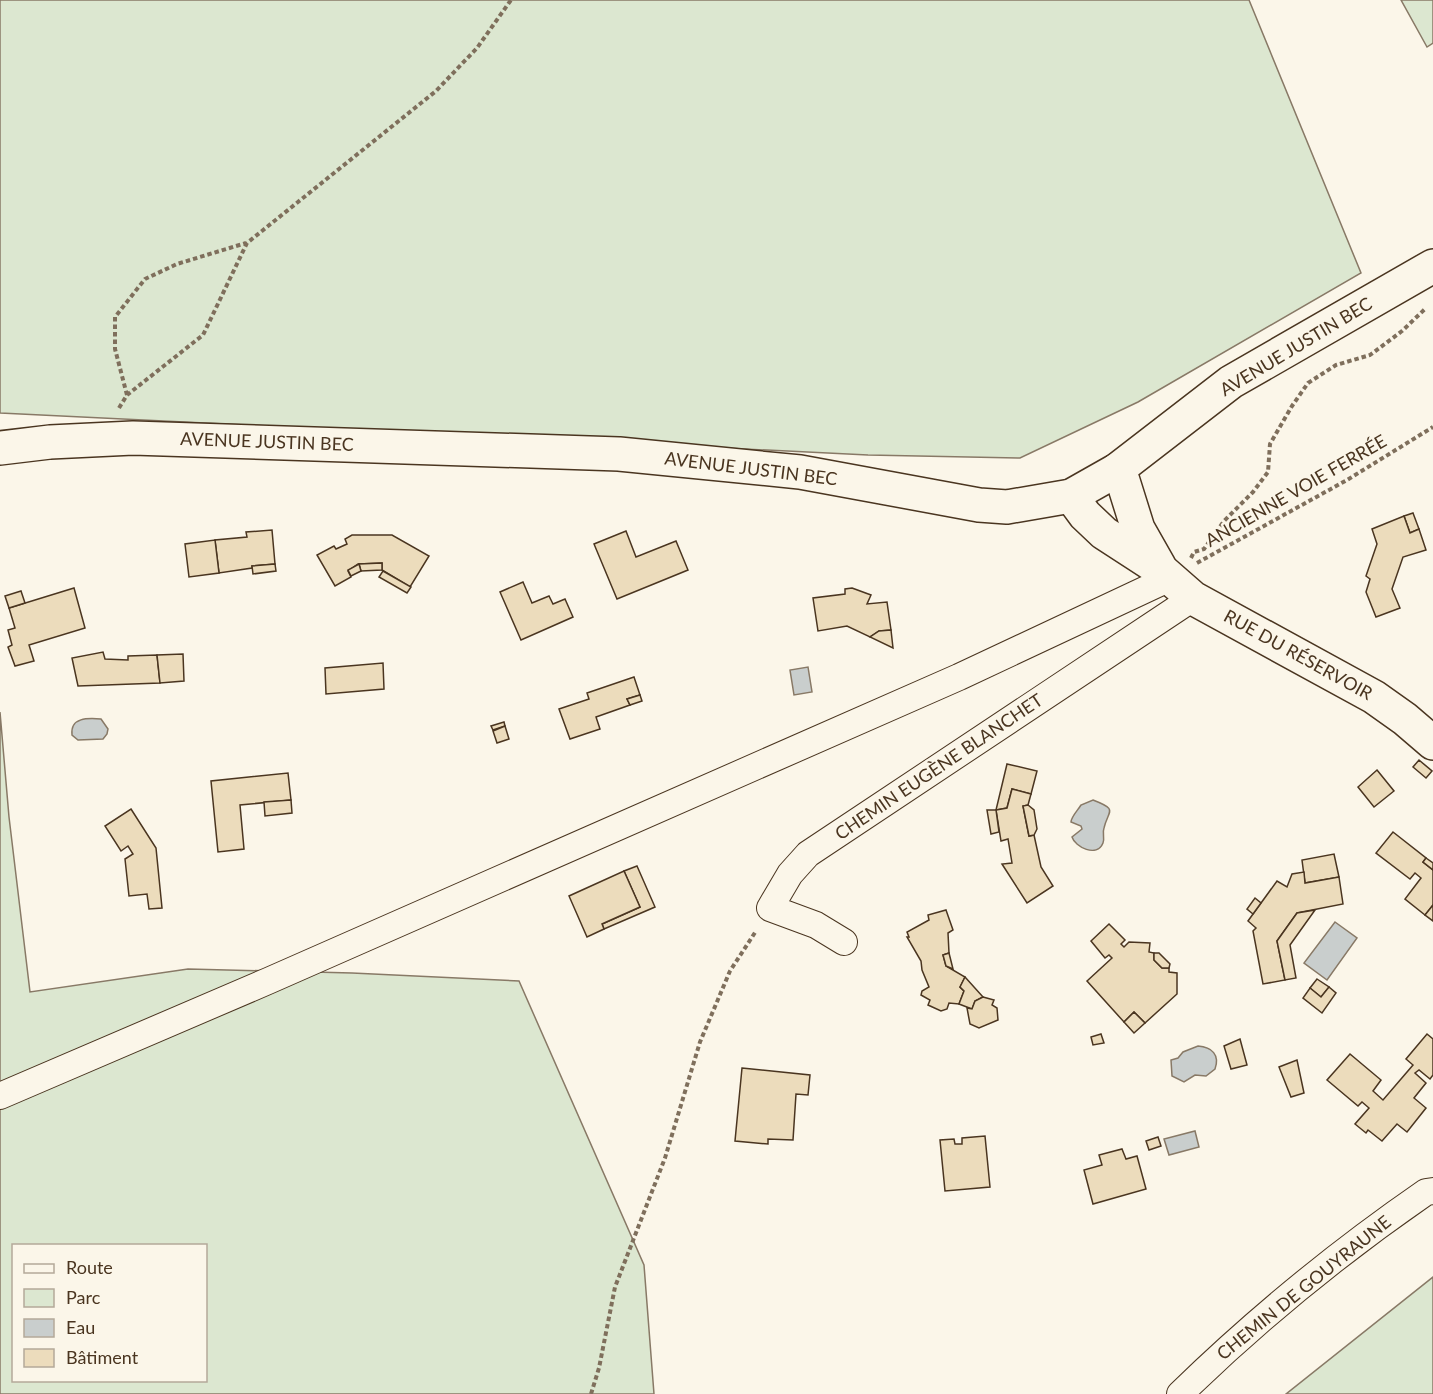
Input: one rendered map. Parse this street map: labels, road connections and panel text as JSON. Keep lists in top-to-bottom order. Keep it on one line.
{"streets":{"street":["AVENUE JUSTIN BEC","RUE DU RÉSERVOIR","CHEMIN EUGÈNE BLANCHET","CHEMIN DE GOUYRAUNE"],"path":["ANCIENNE VOIE FERRÉE"]},"crossings":[["AVENUE JUSTIN BEC","RUE DU RÉSERVOIR"],["ANCIENNE VOIE FERRÉE","RUE DU RÉSERVOIR"],["ANCIENNE VOIE FERRÉE","CHEMIN EUGÈNE BLANCHET"],["RUE DU RÉSERVOIR","CHEMIN EUGÈNE BLANCHET"]],"legend":["Route","Parc","Eau","Bâtiment"]}
